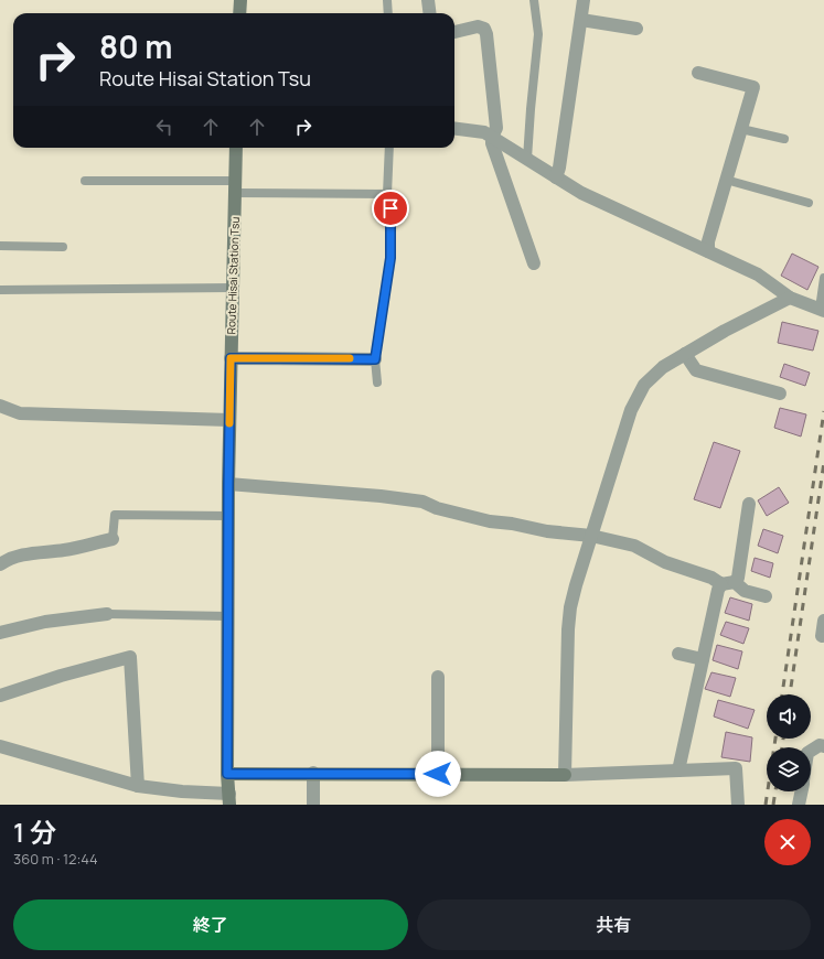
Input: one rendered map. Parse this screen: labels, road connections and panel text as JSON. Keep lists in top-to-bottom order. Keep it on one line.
{"streets":{"main road":["Route Hisai Station Tsu"]},"page":{"turn":["80 m","Route Hisai Station Tsu"],"heading":["1 分","360 m · 12:44"],"buttons":["終了","共有"]}}
